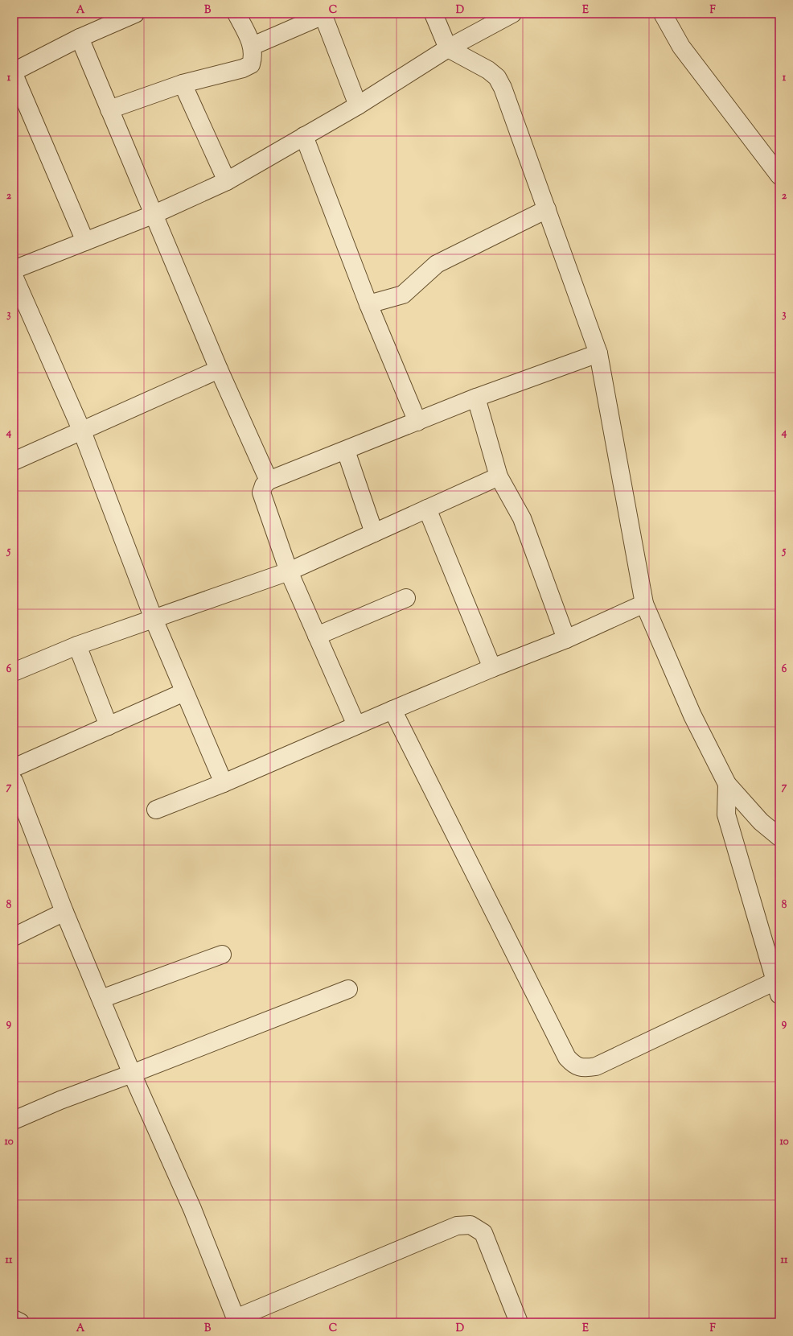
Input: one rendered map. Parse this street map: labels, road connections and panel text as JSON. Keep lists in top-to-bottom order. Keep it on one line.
{"grid":{"columns":["A","B","C","D","E","F"],"rows":["1","2","3","4","5","6","7","8","9","10","11"]}}
